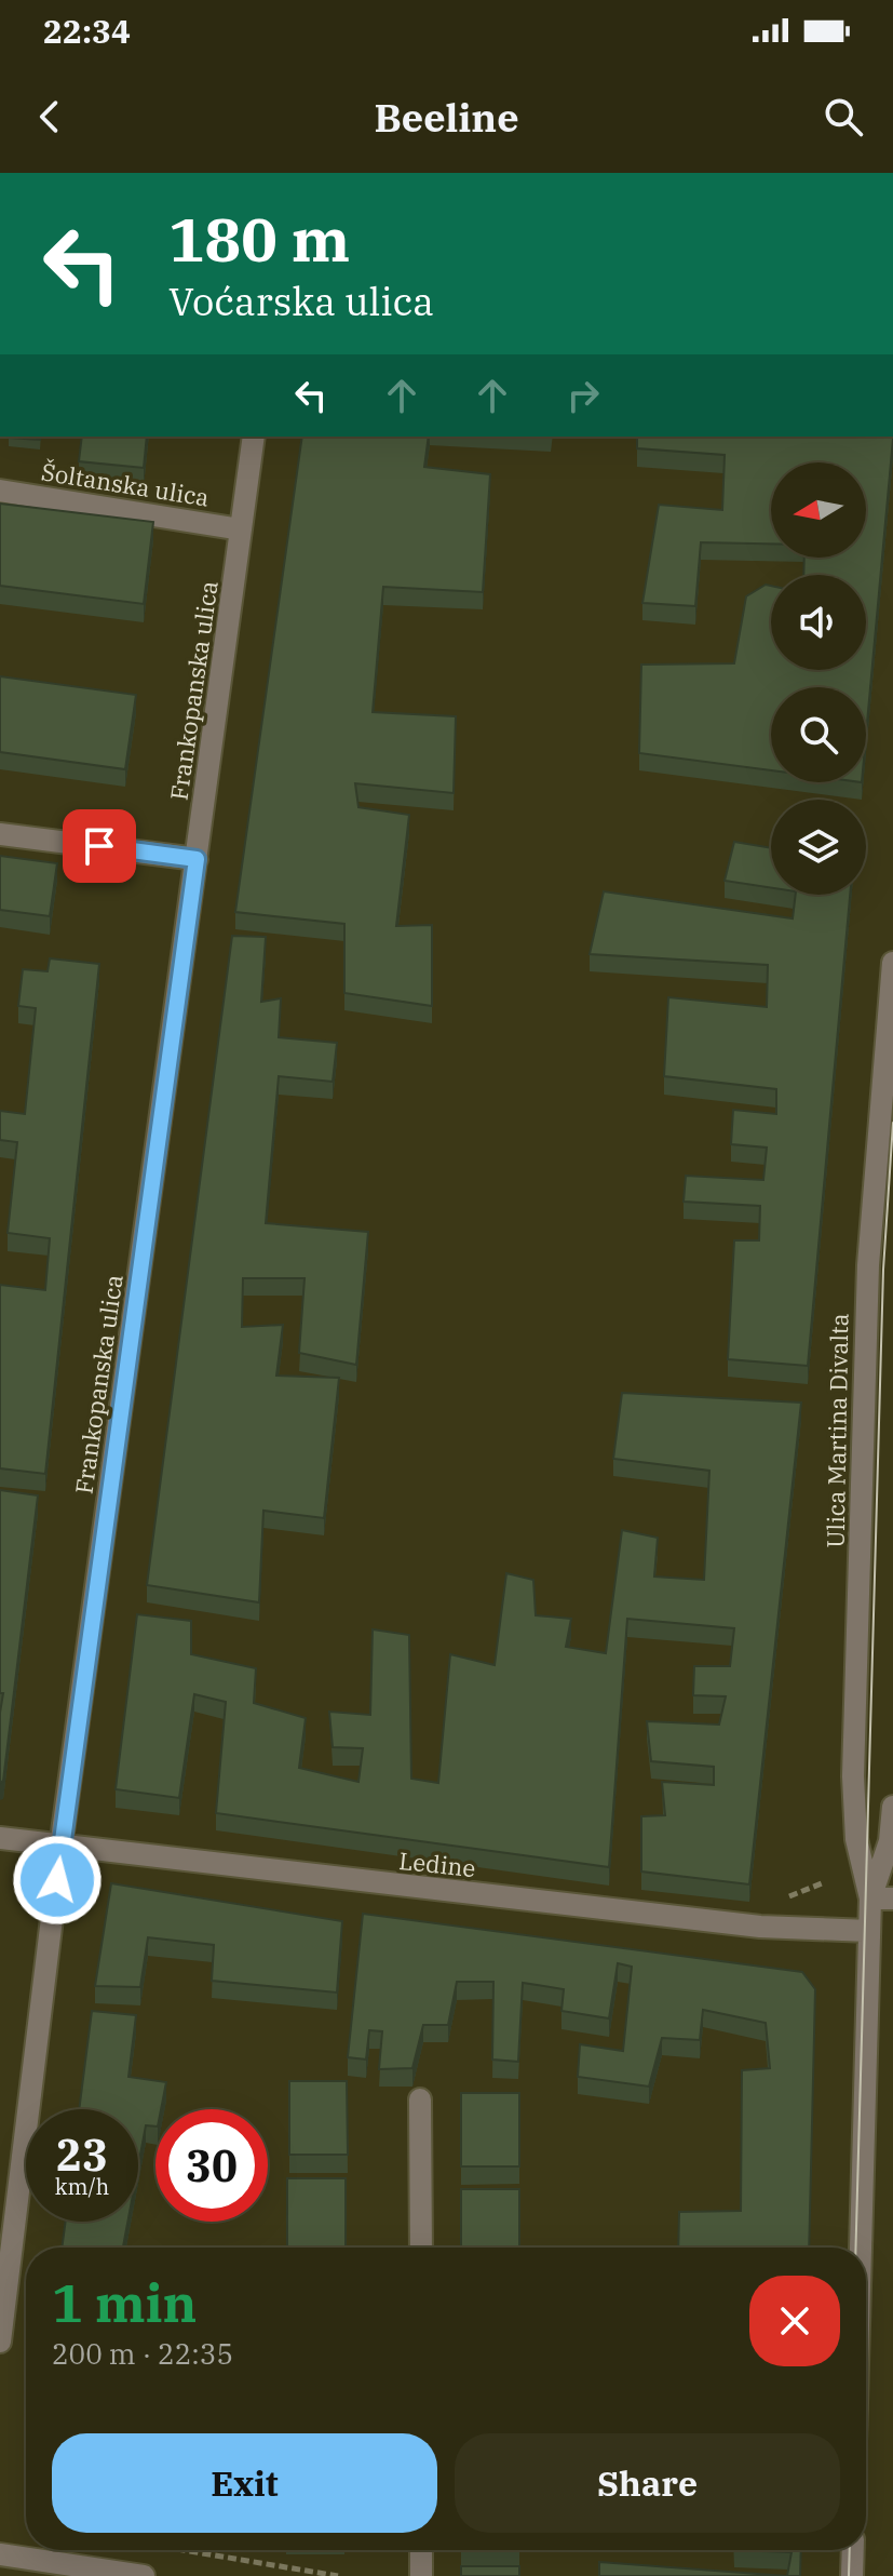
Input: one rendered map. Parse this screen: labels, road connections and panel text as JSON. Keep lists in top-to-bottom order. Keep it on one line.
{"streets":{"street":["Šoltanska ulica","Frankopanska ulica","Ulica Martina Divalta","Ledine"]},"crossings":[["Šoltanska ulica","Frankopanska ulica"],["Frankopanska ulica","Ledine"],["Ulica Martina Divalta","Ledine"]],"north":"left","page":{"status":"22:34","header":"Beeline","turn":["180 m","Voćarska ulica"],"speed":"23 km/h","limit":"30","heading":["1 min","200 m · 22:35"],"buttons":["Exit","Share"]}}
